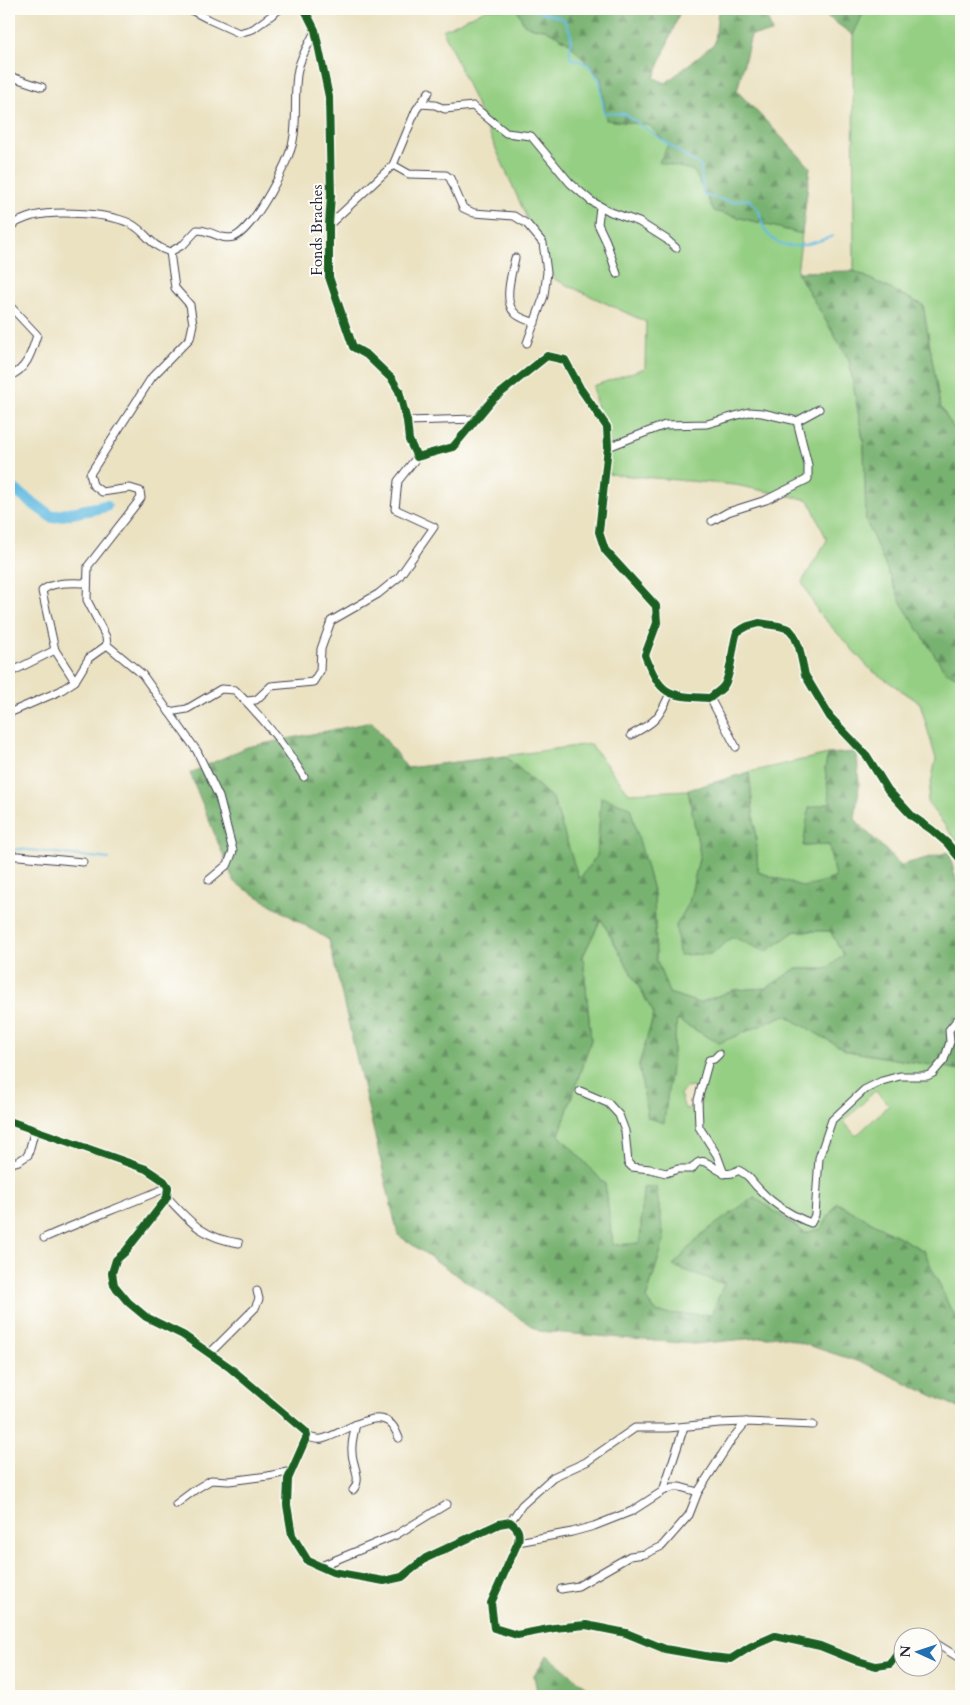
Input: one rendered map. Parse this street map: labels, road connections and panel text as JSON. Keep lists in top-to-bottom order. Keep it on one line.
{"streets":{"street":["Fonds Braches"]},"north":"left"}
